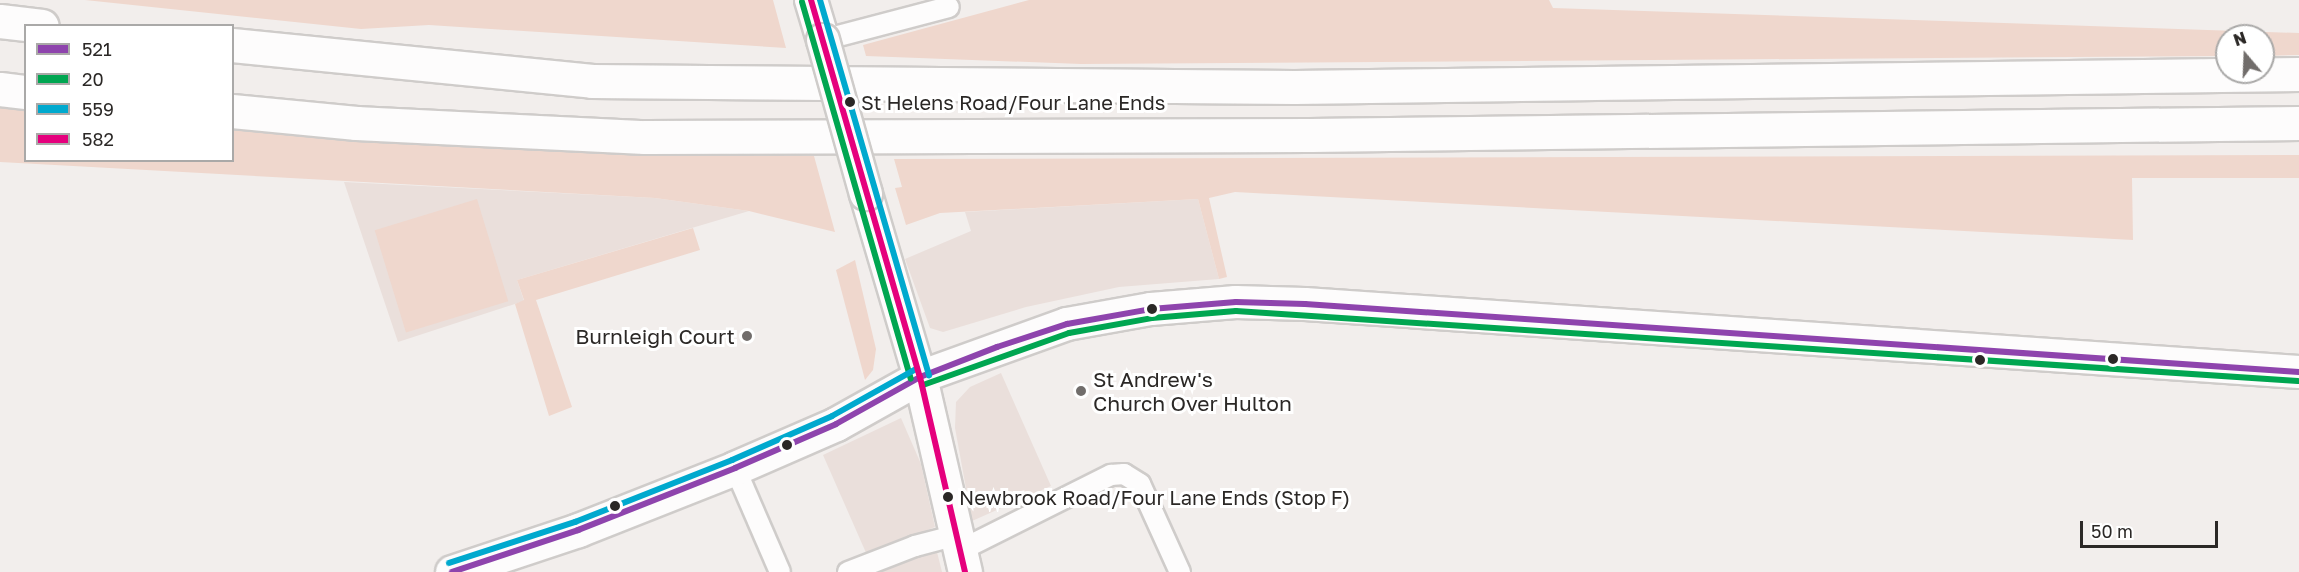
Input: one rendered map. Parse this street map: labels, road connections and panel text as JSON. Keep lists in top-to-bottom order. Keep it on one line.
{"places":["St Helens Road/Four Lane Ends","Burnleigh Court","St Andrew's Church Over Hulton","Newbrook Road/Four Lane Ends (Stop F)"],"lines":["transit line 559","transit line 582","transit line 20","transit line 521"],"legend":["521","20","559","582"],"scale_bar":"50 m","north":"top"}
